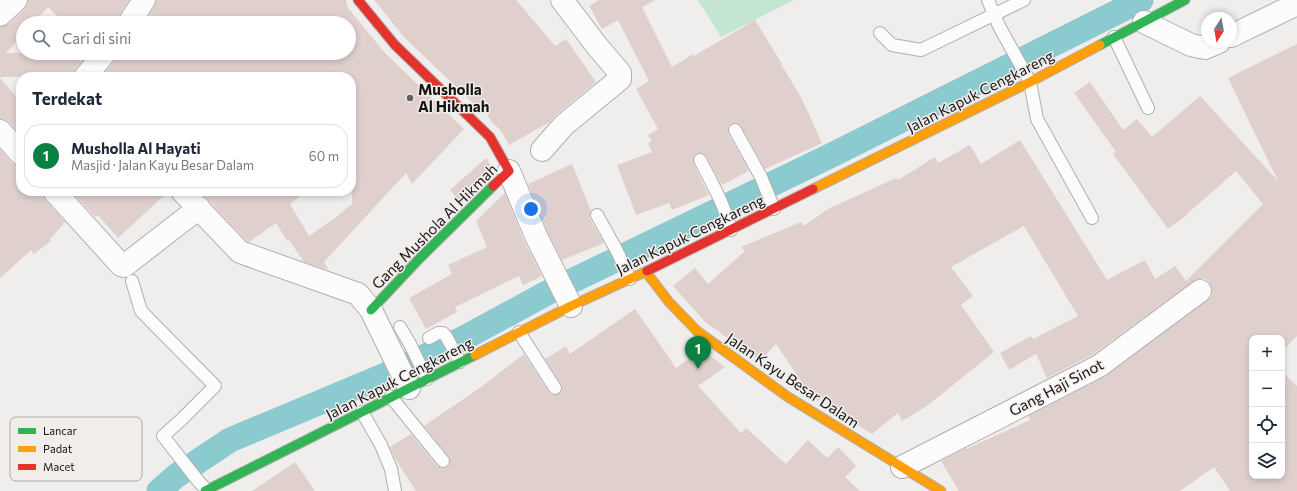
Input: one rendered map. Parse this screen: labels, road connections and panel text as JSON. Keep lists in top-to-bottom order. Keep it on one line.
{"streets":{"street":["Jalan Kapuk Cengkareng","Gang Mushola Al Hikmah","Jalan Kayu Besar Dalam","Gang Haji Sinot"]},"crossings":[["Jalan Kapuk Cengkareng","Jalan Kayu Besar Dalam"],["Jalan Kayu Besar Dalam","Gang Haji Sinot"]],"places":["Musholla Al Hikmah"],"legend":["Lancar","Padat","Macet"],"north":"bottom","page":{"search":"Cari di sini","heading":"Terdekat","list":[{"mark":"1","name":"Musholla Al Hayati","note":"Masjid · Jalan Kayu Besar Dalam","value":"60 m"}],"map_buttons":["+","−"],"pins":"1"}}
